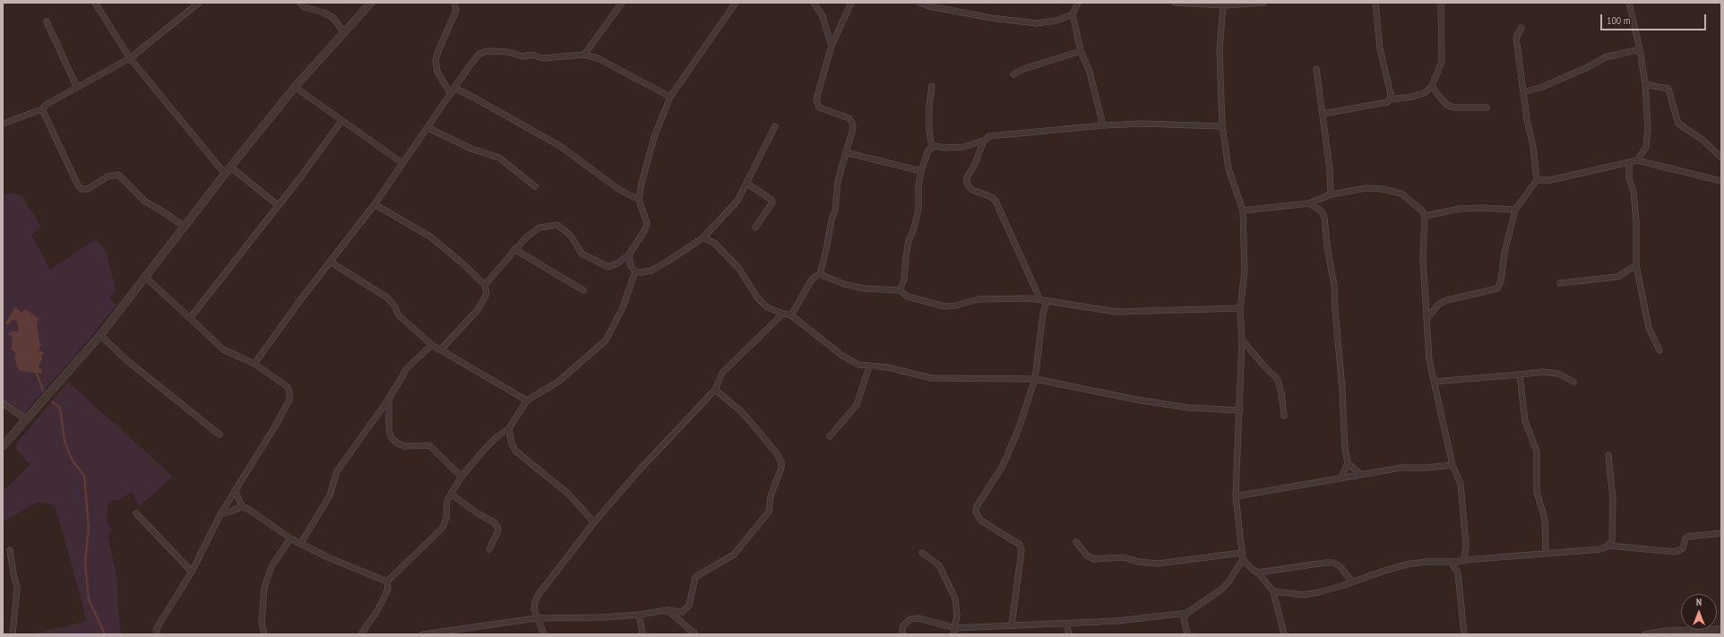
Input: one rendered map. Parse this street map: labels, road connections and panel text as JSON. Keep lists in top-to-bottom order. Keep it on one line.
{"scale_bar":"100 m","north":"top"}
